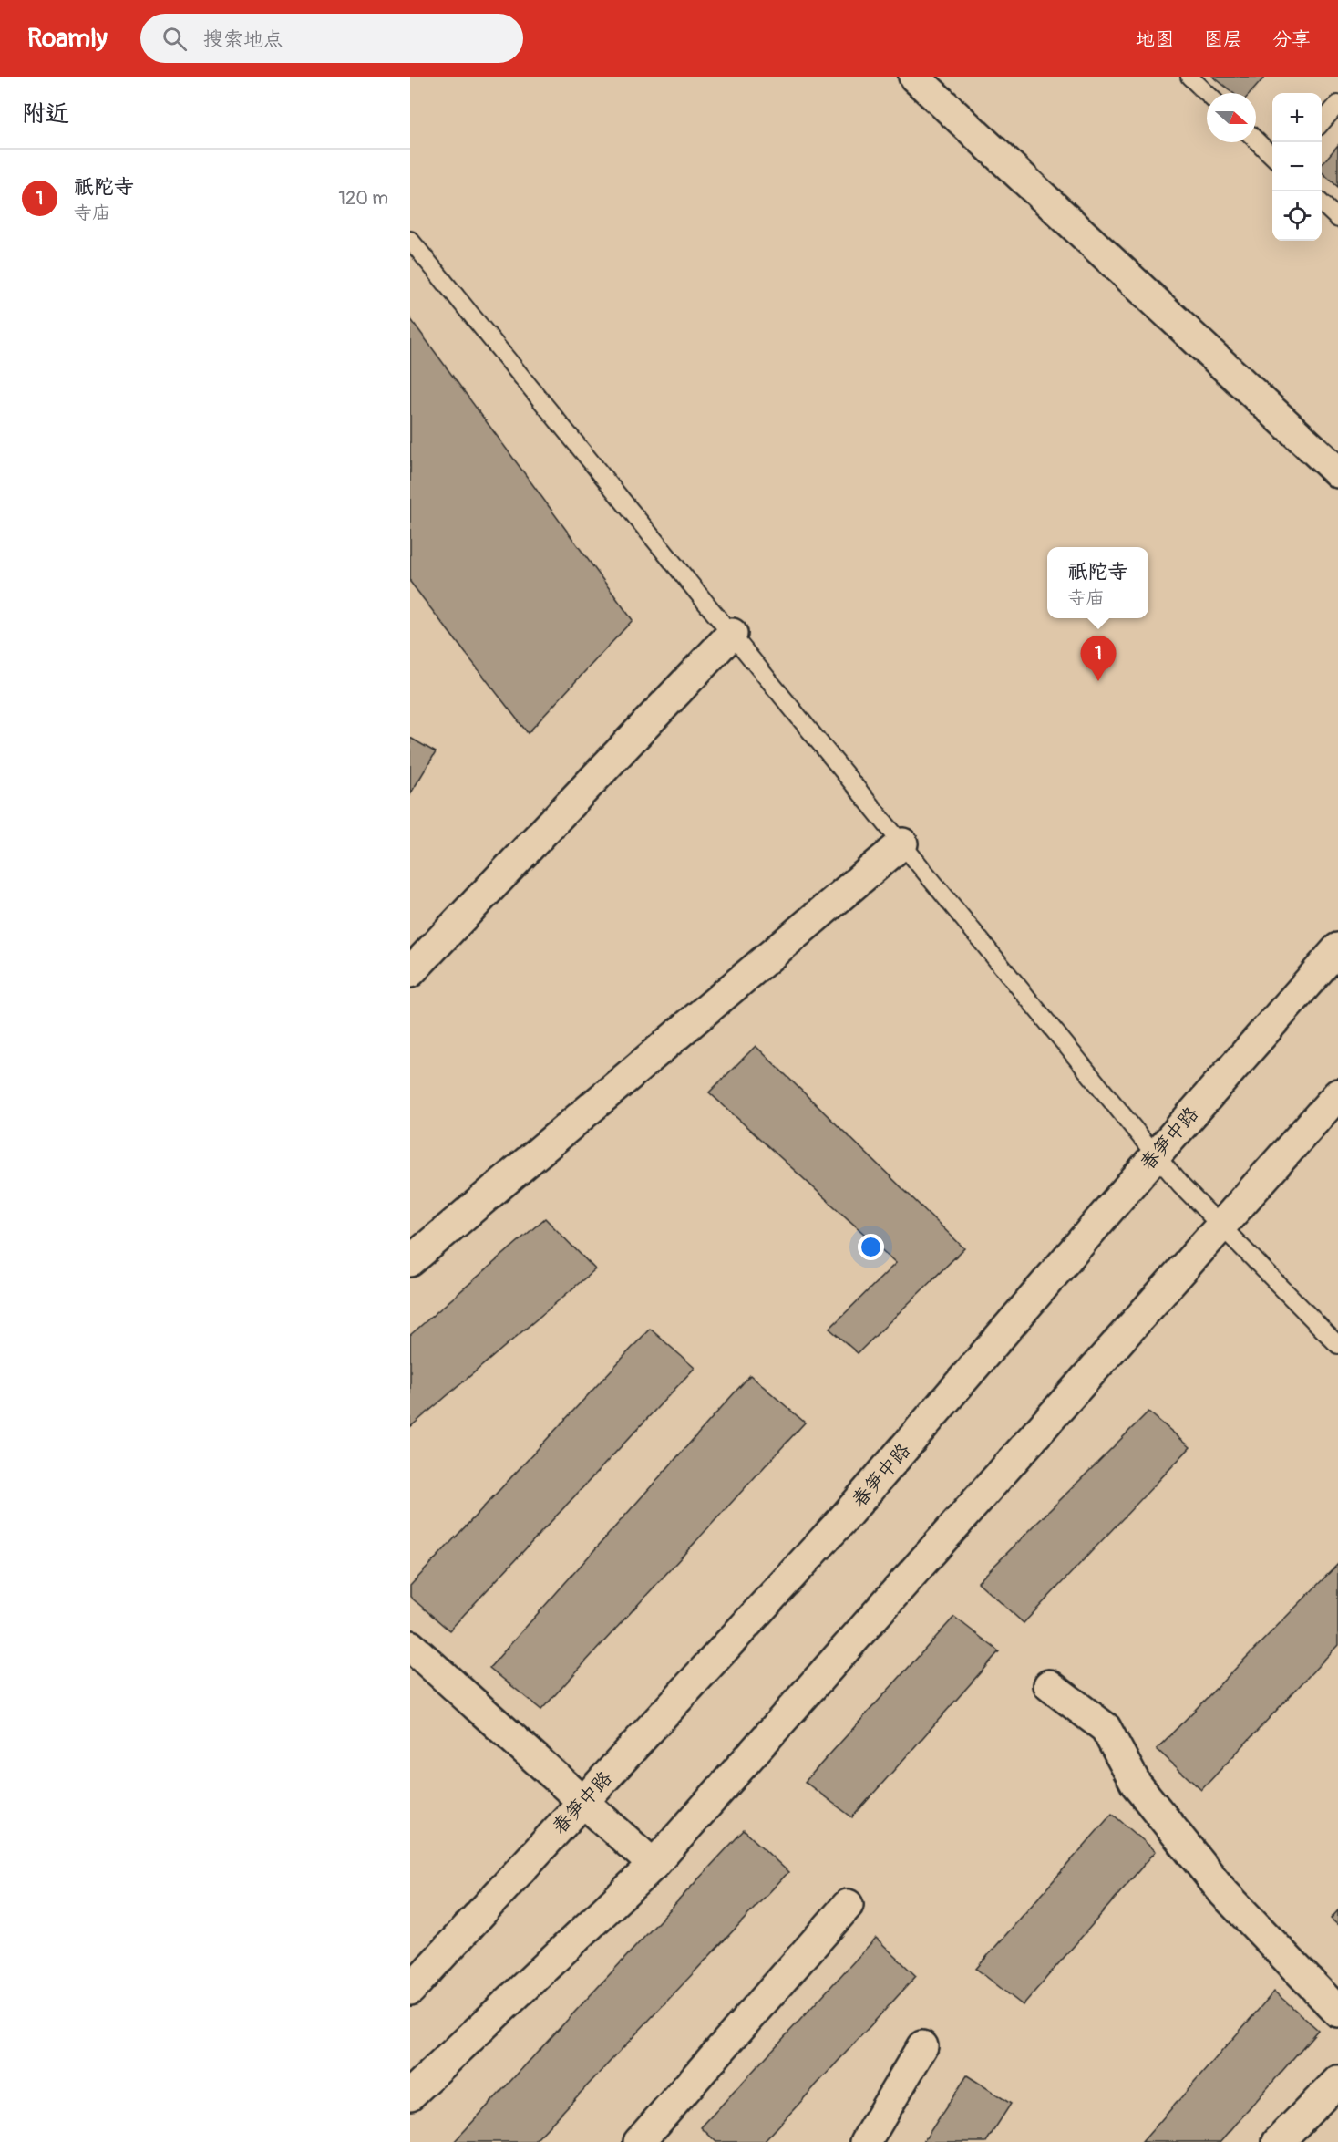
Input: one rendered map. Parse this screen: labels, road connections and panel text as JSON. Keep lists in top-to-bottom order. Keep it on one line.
{"streets":{"street":["春笋中路"]},"north":"right","page":{"header":"Roamly","search":"搜索地点","nav":["地图","图层","分享"],"heading":"附近","map_buttons":["+","−"],"list":[{"mark":"1","name":"祇陀寺","note":"寺庙","value":"120 m"}],"popup":["祇陀寺","寺庙"],"pins":"1"}}
